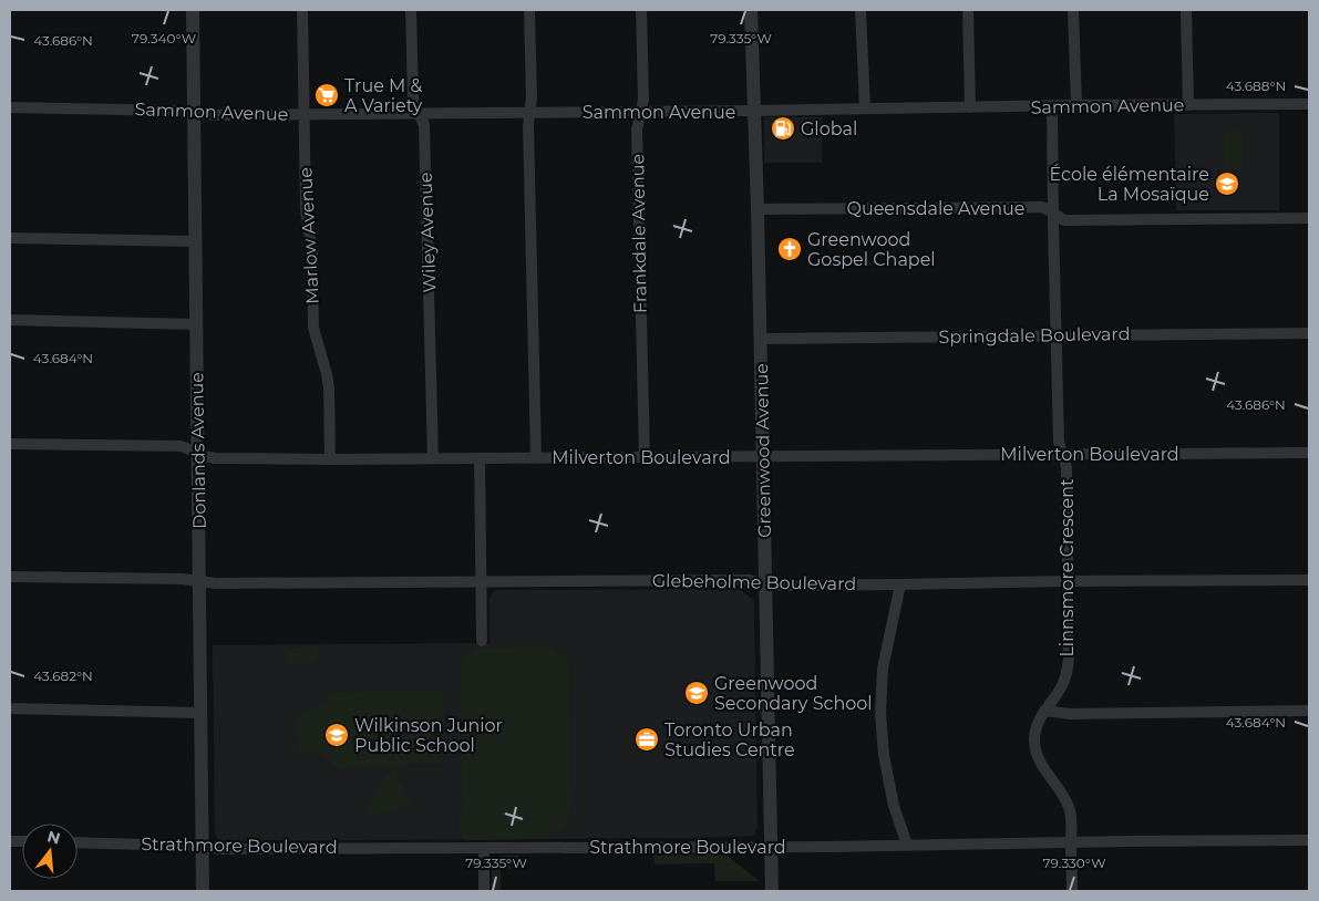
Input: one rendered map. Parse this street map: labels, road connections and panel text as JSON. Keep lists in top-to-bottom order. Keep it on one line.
{"streets":{"street":["Sammon Avenue","Queensdale Avenue","Wiley Avenue","Frankdale Avenue","Marlow Avenue","Springdale Boulevard","Donlands Avenue","Greenwood Avenue","Milverton Boulevard","Linnsmore Crescent","Glebeholme Boulevard","Strathmore Boulevard"]},"crossings":[["Sammon Avenue","Wiley Avenue"],["Sammon Avenue","Frankdale Avenue"],["Sammon Avenue","Marlow Avenue"],["Sammon Avenue","Donlands Avenue"],["Sammon Avenue","Greenwood Avenue"],["Sammon Avenue","Linnsmore Crescent"],["Queensdale Avenue","Greenwood Avenue"],["Queensdale Avenue","Linnsmore Crescent"],["Wiley Avenue","Milverton Boulevard"],["Frankdale Avenue","Milverton Boulevard"],["Marlow Avenue","Milverton Boulevard"],["Springdale Boulevard","Greenwood Avenue"],["Springdale Boulevard","Linnsmore Crescent"],["Donlands Avenue","Milverton Boulevard"],["Donlands Avenue","Glebeholme Boulevard"],["Donlands Avenue","Strathmore Boulevard"],["Greenwood Avenue","Milverton Boulevard"],["Greenwood Avenue","Glebeholme Boulevard"],["Greenwood Avenue","Strathmore Boulevard"],["Milverton Boulevard","Linnsmore Crescent"],["Linnsmore Crescent","Glebeholme Boulevard"],["Linnsmore Crescent","Strathmore Boulevard"]],"places":{"supermarket":["True M & A Variety"],"fuel station":["Global"],"school or university":["École élémentaire La Mosaïque","Greenwood Secondary School","Wilkinson Junior Public School"],"church":["Greenwood Gospel Chapel"],"office":["Toronto Urban Studies Centre"]},"north":"top","coordinates":["79.340°W","79.335°W","43.686°N","43.688°N","43.684°N","43.682°N","79.330°W"]}
